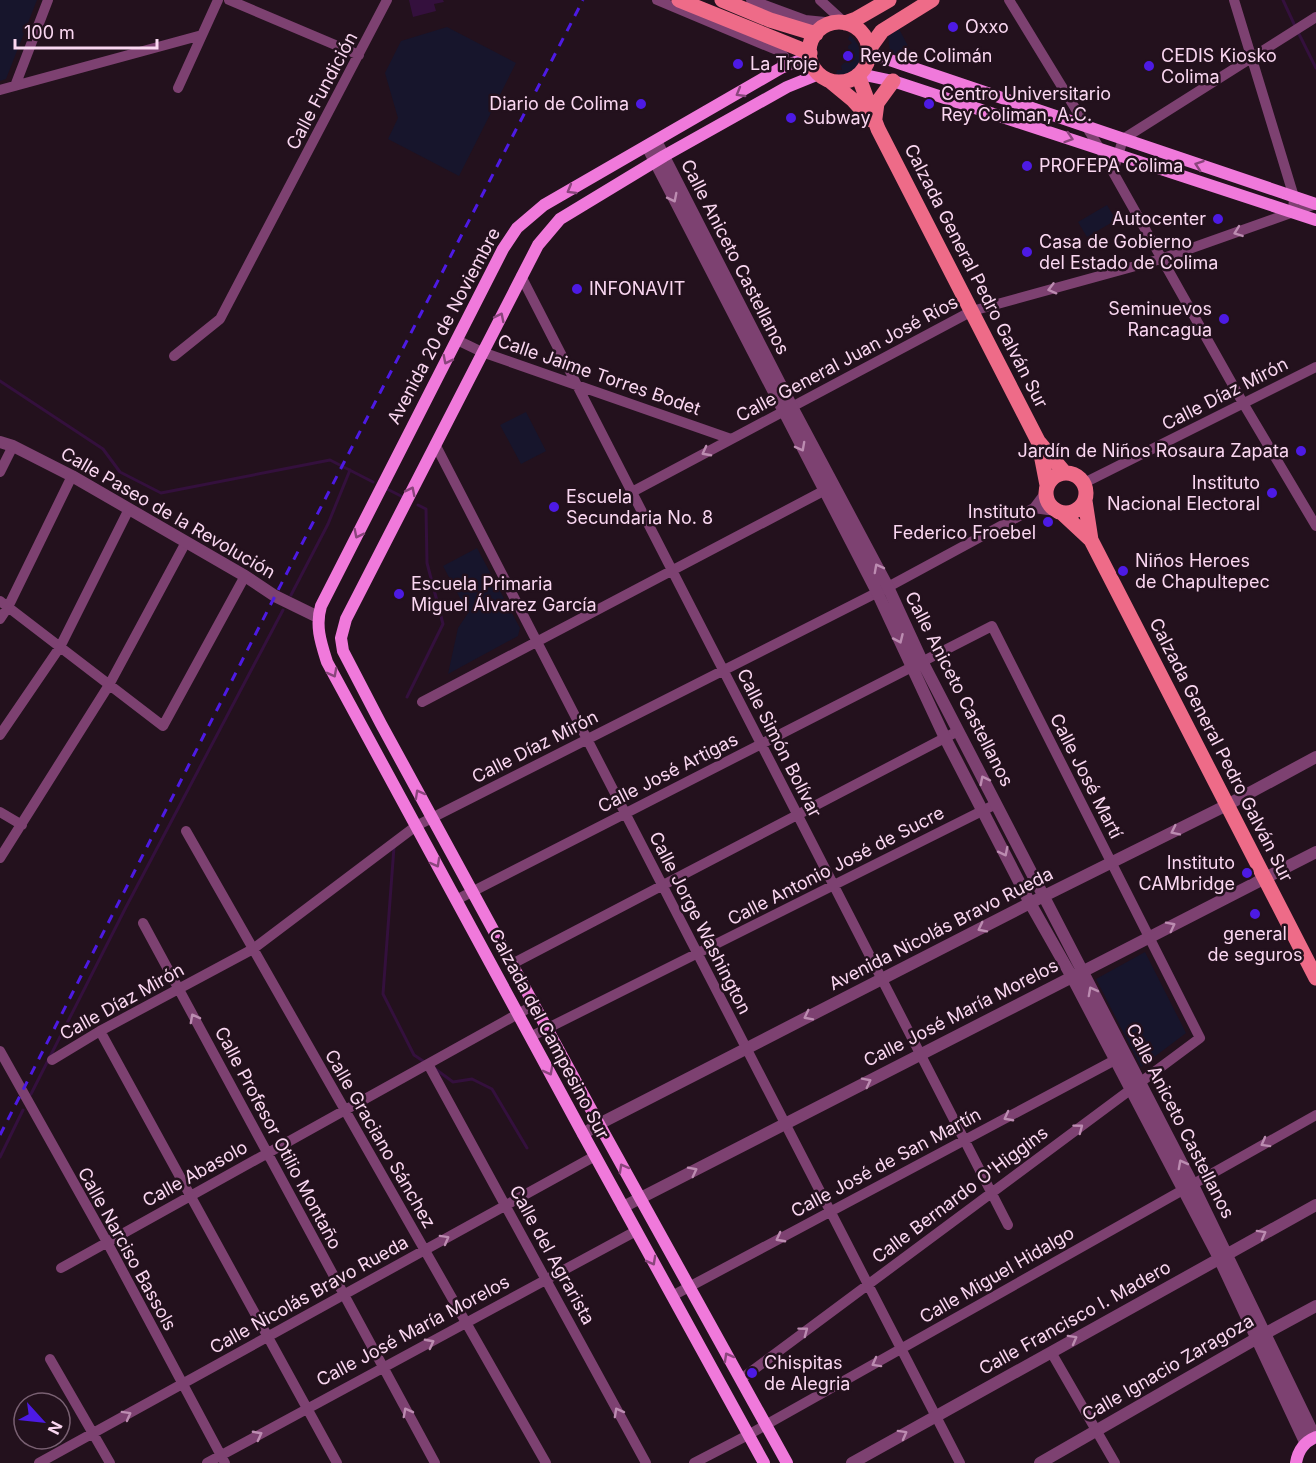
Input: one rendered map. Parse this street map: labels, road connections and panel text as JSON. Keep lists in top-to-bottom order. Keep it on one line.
{"streets":{"main road":["Calzada General Pedro Galván Sur","Avenida 20 de Noviembre","Calzada del Campesino Sur"],"street":["Calle Fundición","Calle Aniceto Castellanos","Calle General Juan José Ríos","Calle Jaime Torres Bodet","Calle Díaz Mirón","Calle Paseo de la Revolución","Calle Simón Bolívar","Calle José Artigas","Calle José Martí","Calle Antonio José de Sucre","Calle Jorge Washington","Avenida Nicolás Bravo Rueda","Calle José María Morelos","Calle Profesor Otilio Montaño","Calle Graciano Sánchez","Calle José de San Martín","Calle Abasolo","Calle Bernardo O'Higgins","Calle Narciso Bassols","Calle del Agrarista","Calle Miguel Hidalgo","Calle Nicolás Bravo Rueda","Calle Francisco I. Madero","Calle Ignacio Zaragoza"]},"crossings":[["Calle Aniceto Castellanos","Avenida 20 de Noviembre"],["Calle Aniceto Castellanos","Calle General Juan José Ríos"],["Calle Aniceto Castellanos","Calle Díaz Mirón"],["Calle Aniceto Castellanos","Calle José Artigas"],["Calle Aniceto Castellanos","Calle Antonio José de Sucre"],["Calle Aniceto Castellanos","Avenida Nicolás Bravo Rueda"],["Calle Aniceto Castellanos","Calle José María Morelos"],["Calle Aniceto Castellanos","Calle José de San Martín"],["Calle Aniceto Castellanos","Calle Bernardo O'Higgins"],["Calle Aniceto Castellanos","Calle Miguel Hidalgo"],["Calle Aniceto Castellanos","Calle Francisco I. Madero"],["Calle Aniceto Castellanos","Calle Ignacio Zaragoza"],["Calzada General Pedro Galván Sur","Avenida 20 de Noviembre"],["Calzada General Pedro Galván Sur","Calle General Juan José Ríos"],["Calzada General Pedro Galván Sur","Calle Díaz Mirón"],["Calzada General Pedro Galván Sur","Avenida Nicolás Bravo Rueda"],["Calzada General Pedro Galván Sur","Calle José María Morelos"],["Avenida 20 de Noviembre","Calle Jaime Torres Bodet"],["Avenida 20 de Noviembre","Calle Paseo de la Revolución"],["Avenida 20 de Noviembre","Calzada del Campesino Sur"],["Calle General Juan José Ríos","Calle Jaime Torres Bodet"],["Calle General Juan José Ríos","Calle Simón Bolívar"],["Calle Jaime Torres Bodet","Calle Simón Bolívar"],["Calle Díaz Mirón","Calle Simón Bolívar"],["Calle Díaz Mirón","Calle Jorge Washington"],["Calle Díaz Mirón","Calzada del Campesino Sur"],["Calle Díaz Mirón","Calle Profesor Otilio Montaño"],["Calle Díaz Mirón","Calle Graciano Sánchez"],["Calle Paseo de la Revolución","Calzada del Campesino Sur"],["Calle Simón Bolívar","Calle José Artigas"],["Calle Simón Bolívar","Calle Antonio José de Sucre"],["Calle Simón Bolívar","Avenida Nicolás Bravo Rueda"],["Calle Simón Bolívar","Calle José María Morelos"],["Calle Simón Bolívar","Calle José de San Martín"],["Calle Simón Bolívar","Calle Bernardo O'Higgins"],["Calle José Artigas","Calle José Martí"],["Calle José Artigas","Calle Jorge Washington"],["Calle José Artigas","Calzada del Campesino Sur"],["Calle José Martí","Avenida Nicolás Bravo Rueda"],["Calle José Martí","Calle José María Morelos"],["Calle José Martí","Calle Bernardo O'Higgins"],["Calle Antonio José de Sucre","Calle Jorge Washington"],["Calle Antonio José de Sucre","Calzada del Campesino Sur"],["Calle Jorge Washington","Avenida Nicolás Bravo Rueda"],["Calle Jorge Washington","Calle José María Morelos"],["Calle Jorge Washington","Calzada del Campesino Sur"],["Calle Jorge Washington","Calle José de San Martín"],["Calle Jorge Washington","Calle Bernardo O'Higgins"],["Calle Jorge Washington","Calle Miguel Hidalgo"],["Calle Jorge Washington","Calle Francisco I. Madero"],["Avenida Nicolás Bravo Rueda","Calzada del Campesino Sur"],["Calle José María Morelos","Calzada del Campesino Sur"],["Calle José María Morelos","Calle Profesor Otilio Montaño"],["Calle José María Morelos","Calle Graciano Sánchez"],["Calle José María Morelos","Calle Narciso Bassols"],["Calle José María Morelos","Calle del Agrarista"],["Calzada del Campesino Sur","Calle José de San Martín"],["Calzada del Campesino Sur","Calle Abasolo"],["Calzada del Campesino Sur","Calle Bernardo O'Higgins"],["Calzada del Campesino Sur","Calle Miguel Hidalgo"],["Calzada del Campesino Sur","Calle Nicolás Bravo Rueda"],["Calle Profesor Otilio Montaño","Calle Abasolo"],["Calle Profesor Otilio Montaño","Calle Nicolás Bravo Rueda"],["Calle Graciano Sánchez","Calle Abasolo"],["Calle Graciano Sánchez","Calle Nicolás Bravo Rueda"],["Calle Abasolo","Calle Narciso Bassols"],["Calle Abasolo","Calle del Agrarista"],["Calle Narciso Bassols","Calle Nicolás Bravo Rueda"],["Calle del Agrarista","Calle Nicolás Bravo Rueda"]],"one_way":["Calle General Juan José Ríos","Avenida Nicolás Bravo Rueda","Calle José María Morelos","Calle José de San Martín","Calle Bernardo O'Higgins","Calle del Agrarista","Calle Miguel Hidalgo","Calle Francisco I. Madero"],"places":["Oxxo","Rey de Colimán","La Troje","CEDIS Kiosko Colima","Diario de Colima","Centro Universitario Rey Coliman, A.C.","Subway","PROFEPA Colima","Autocenter","Casa de Gobierno del Estado de Colima","INFONAVIT","Seminuevos Rancagua","Jardín de Niños Rosaura Zapata","Instituto Nacional Electoral","Escuela Secundaria No. 8","Instituto Federico Froebel","Niños Heroes de Chapultepec","Escuela Primaria Miguel Álvarez García","Instituto CAMbridge","general de seguros","Chispitas de Alegria"],"scale_bar":"100 m","north":"bottom right"}
